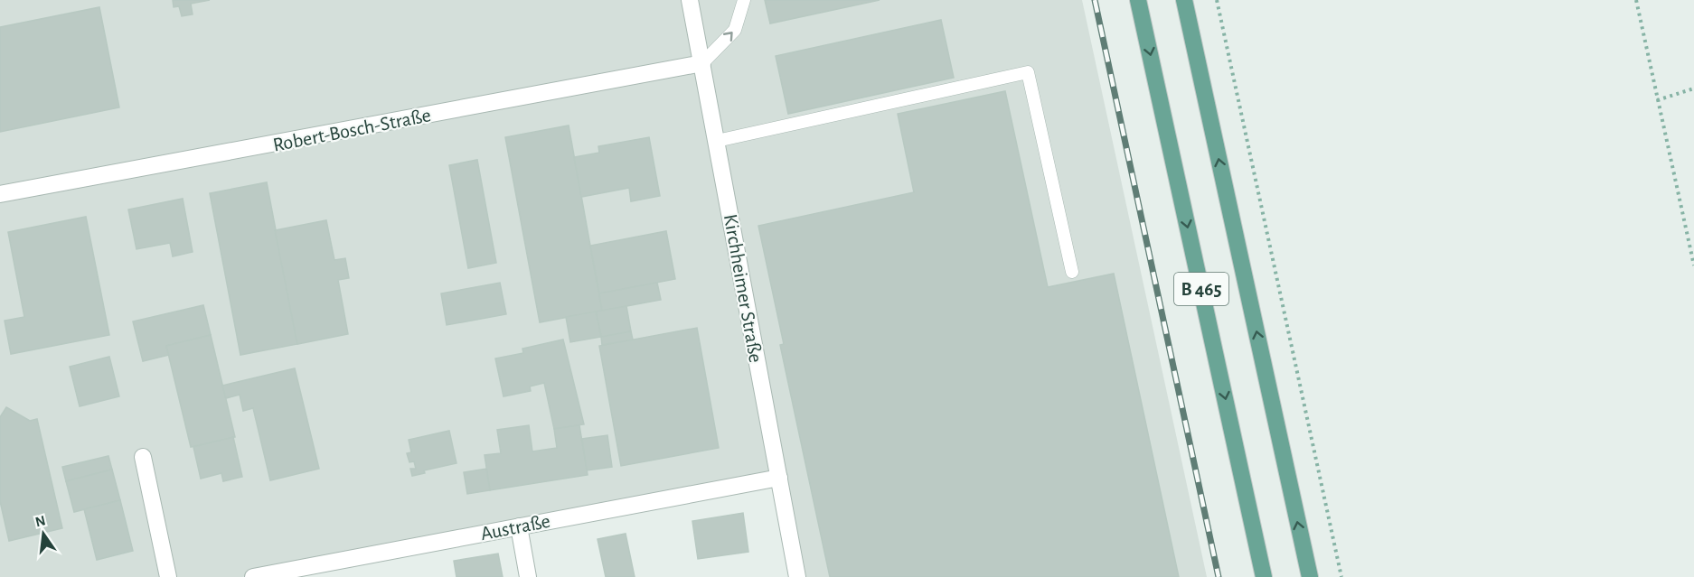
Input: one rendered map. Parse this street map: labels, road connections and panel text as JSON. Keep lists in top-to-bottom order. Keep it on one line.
{"streets":{"main road":["B 465"],"street":["Robert-Bosch-Straße","Kirchheimer Straße","Austraße"]},"crossings":[["Robert-Bosch-Straße","Kirchheimer Straße"],["Kirchheimer Straße","Austraße"]],"north":"top"}
